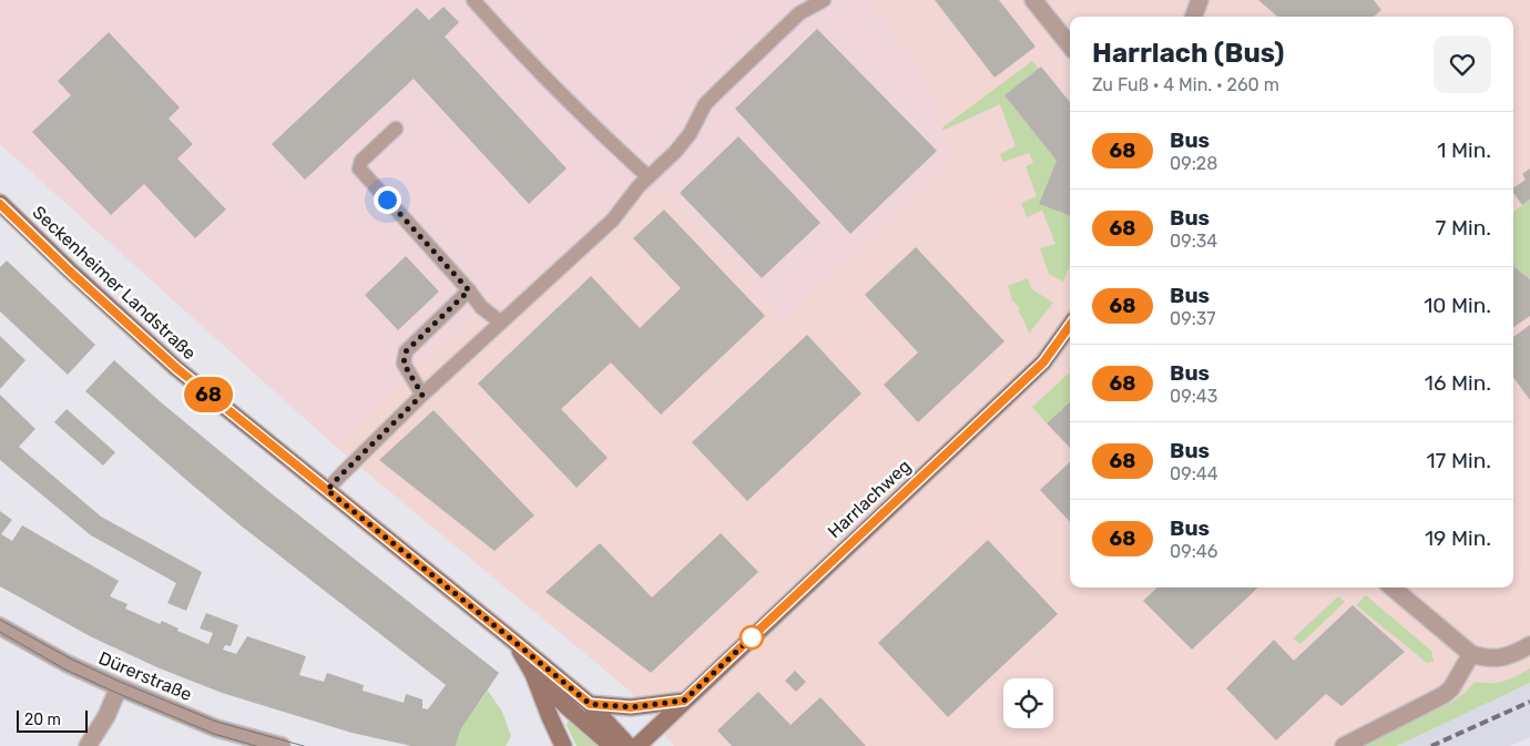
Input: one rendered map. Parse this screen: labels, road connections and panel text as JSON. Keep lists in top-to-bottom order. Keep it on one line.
{"streets":{"main road":["Seckenheimer Landstraße","Harrlachweg"],"street":["Dürerstraße"]},"lines":["bus line 68"],"scale_bar":"20 m","page":{"on_map":"68","heading":["Harrlach (Bus)","Zu Fuß · 4 Min. · 260 m"],"list":[{"mark":"68","name":"Bus","note":"09:28","value":"1 Min."},{"mark":"68","name":"Bus","note":"09:34","value":"7 Min."},{"mark":"68","name":"Bus","note":"09:37","value":"10 Min."},{"mark":"68","name":"Bus","note":"09:43","value":"16 Min."},{"mark":"68","name":"Bus","note":"09:44","value":"17 Min."},{"mark":"68","name":"Bus","note":"09:46","value":"19 Min."}],"scale":"20 m"}}
